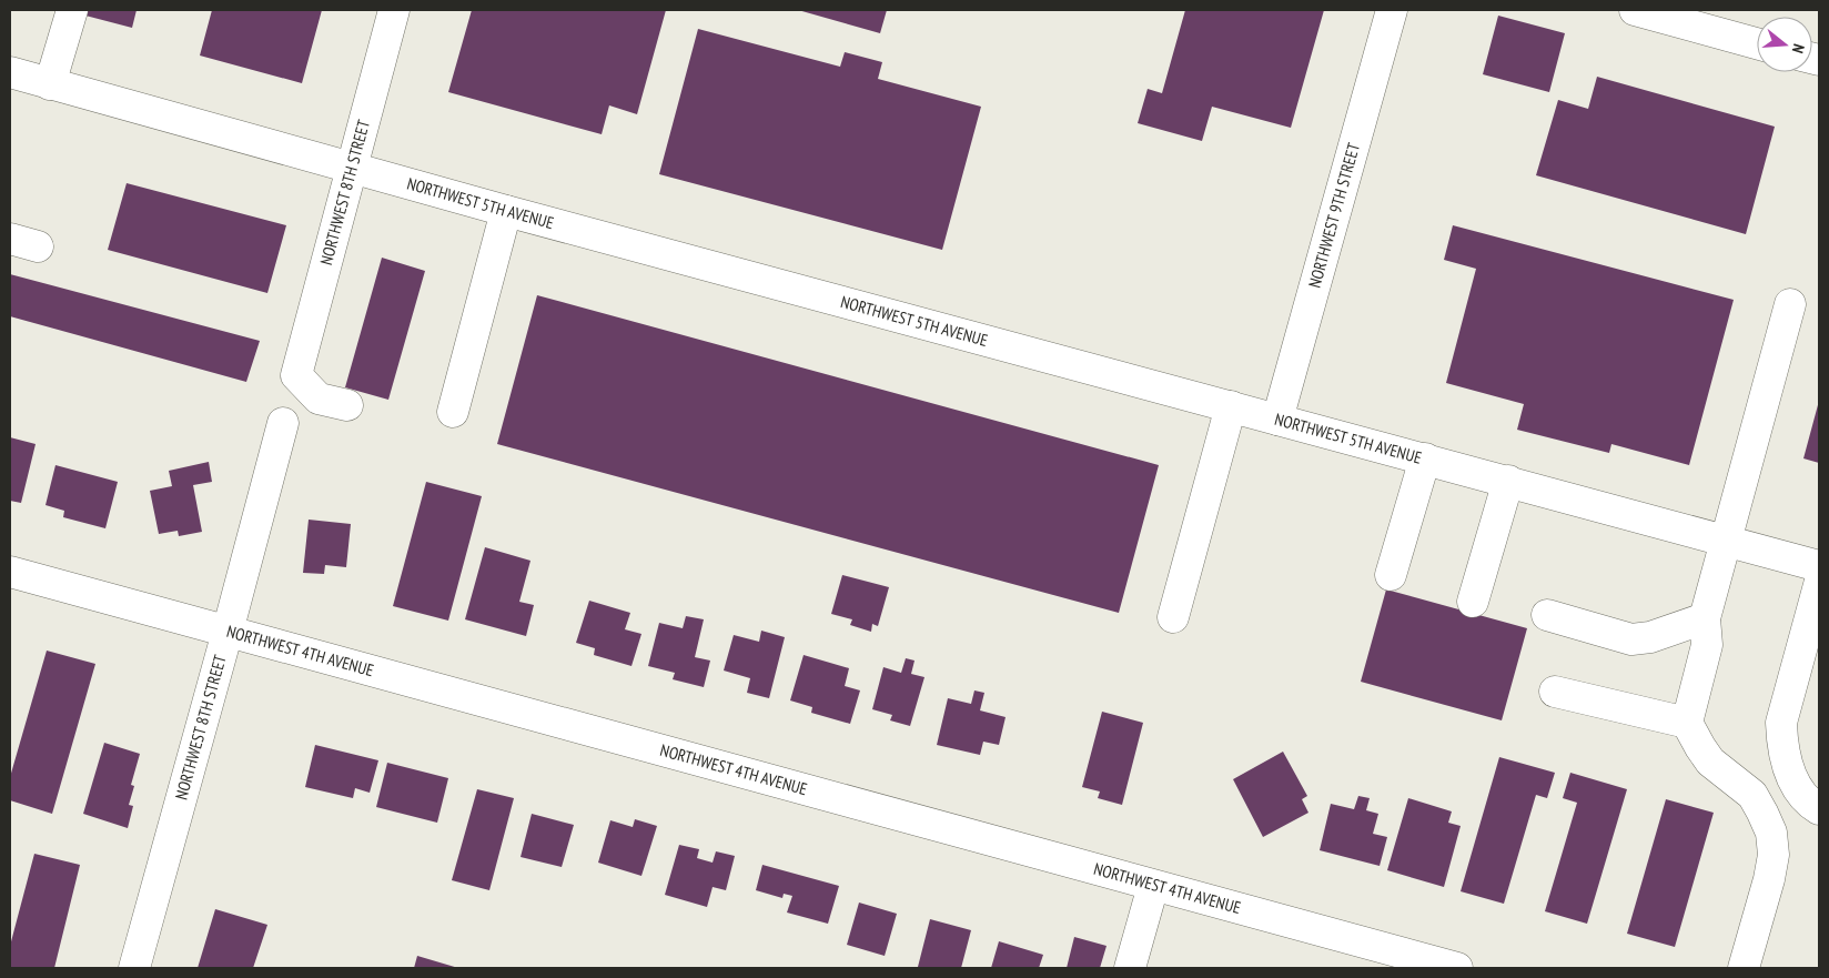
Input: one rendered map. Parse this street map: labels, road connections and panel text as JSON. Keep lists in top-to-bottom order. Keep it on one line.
{"streets":{"street":["NORTHWEST 8TH STREET","NORTHWEST 5TH AVENUE","NORTHWEST 9TH STREET","NORTHWEST 4TH AVENUE"]},"crossings":[["NORTHWEST 8TH STREET","NORTHWEST 5TH AVENUE"],["NORTHWEST 8TH STREET","NORTHWEST 4TH AVENUE"],["NORTHWEST 5TH AVENUE","NORTHWEST 9TH STREET"]],"north":"right"}
